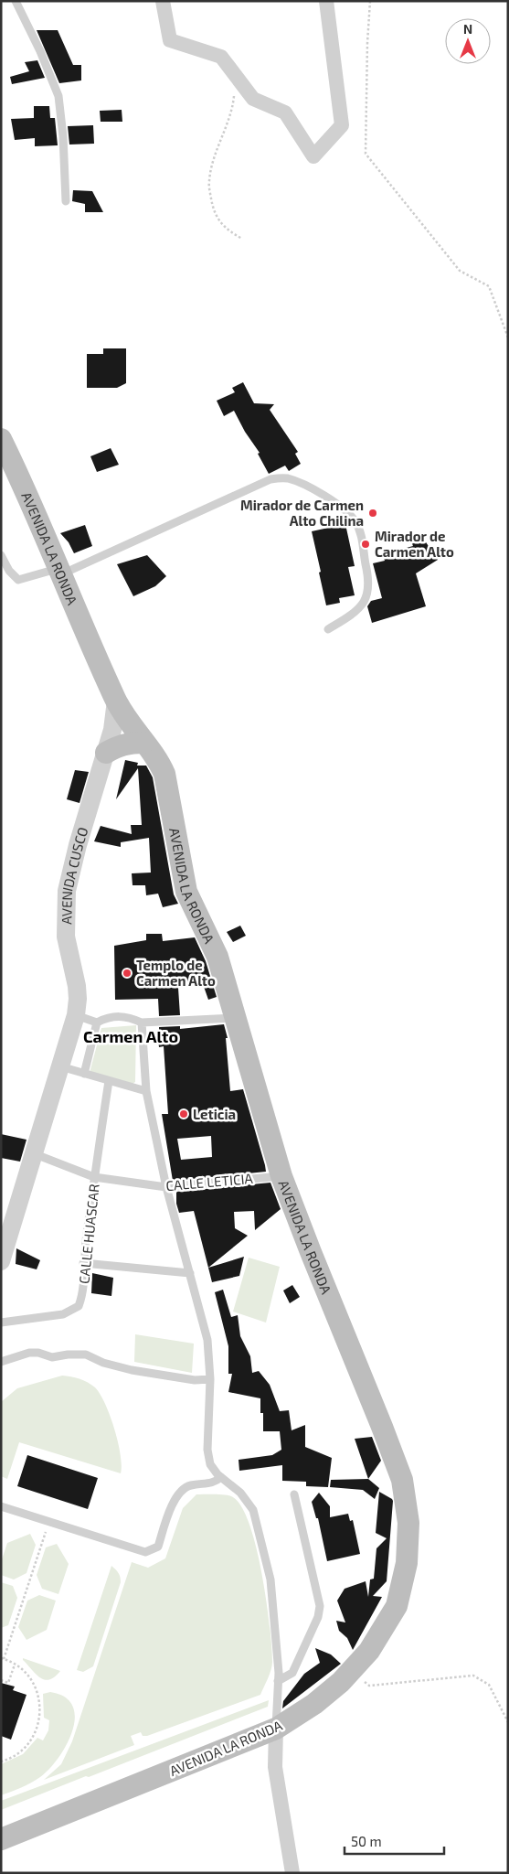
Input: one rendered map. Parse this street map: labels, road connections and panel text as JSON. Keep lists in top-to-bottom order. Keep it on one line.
{"streets":{"main road":["AVENIDA LA RONDA"],"street":["AVENIDA CUSCO"],"lane":["CALLE LETICIA","CALLE HUASCAR"]},"crossings":[["AVENIDA LA RONDA","AVENIDA CUSCO"],["AVENIDA LA RONDA","CALLE LETICIA"],["AVENIDA CUSCO","CALLE LETICIA"],["CALLE LETICIA","CALLE HUASCAR"]],"districts":["Carmen Alto"],"places":["Mirador de Carmen Alto Chilina","Mirador de Carmen Alto","Templo de Carmen Alto","Leticia"],"scale_bar":"50 m","north":"top"}
